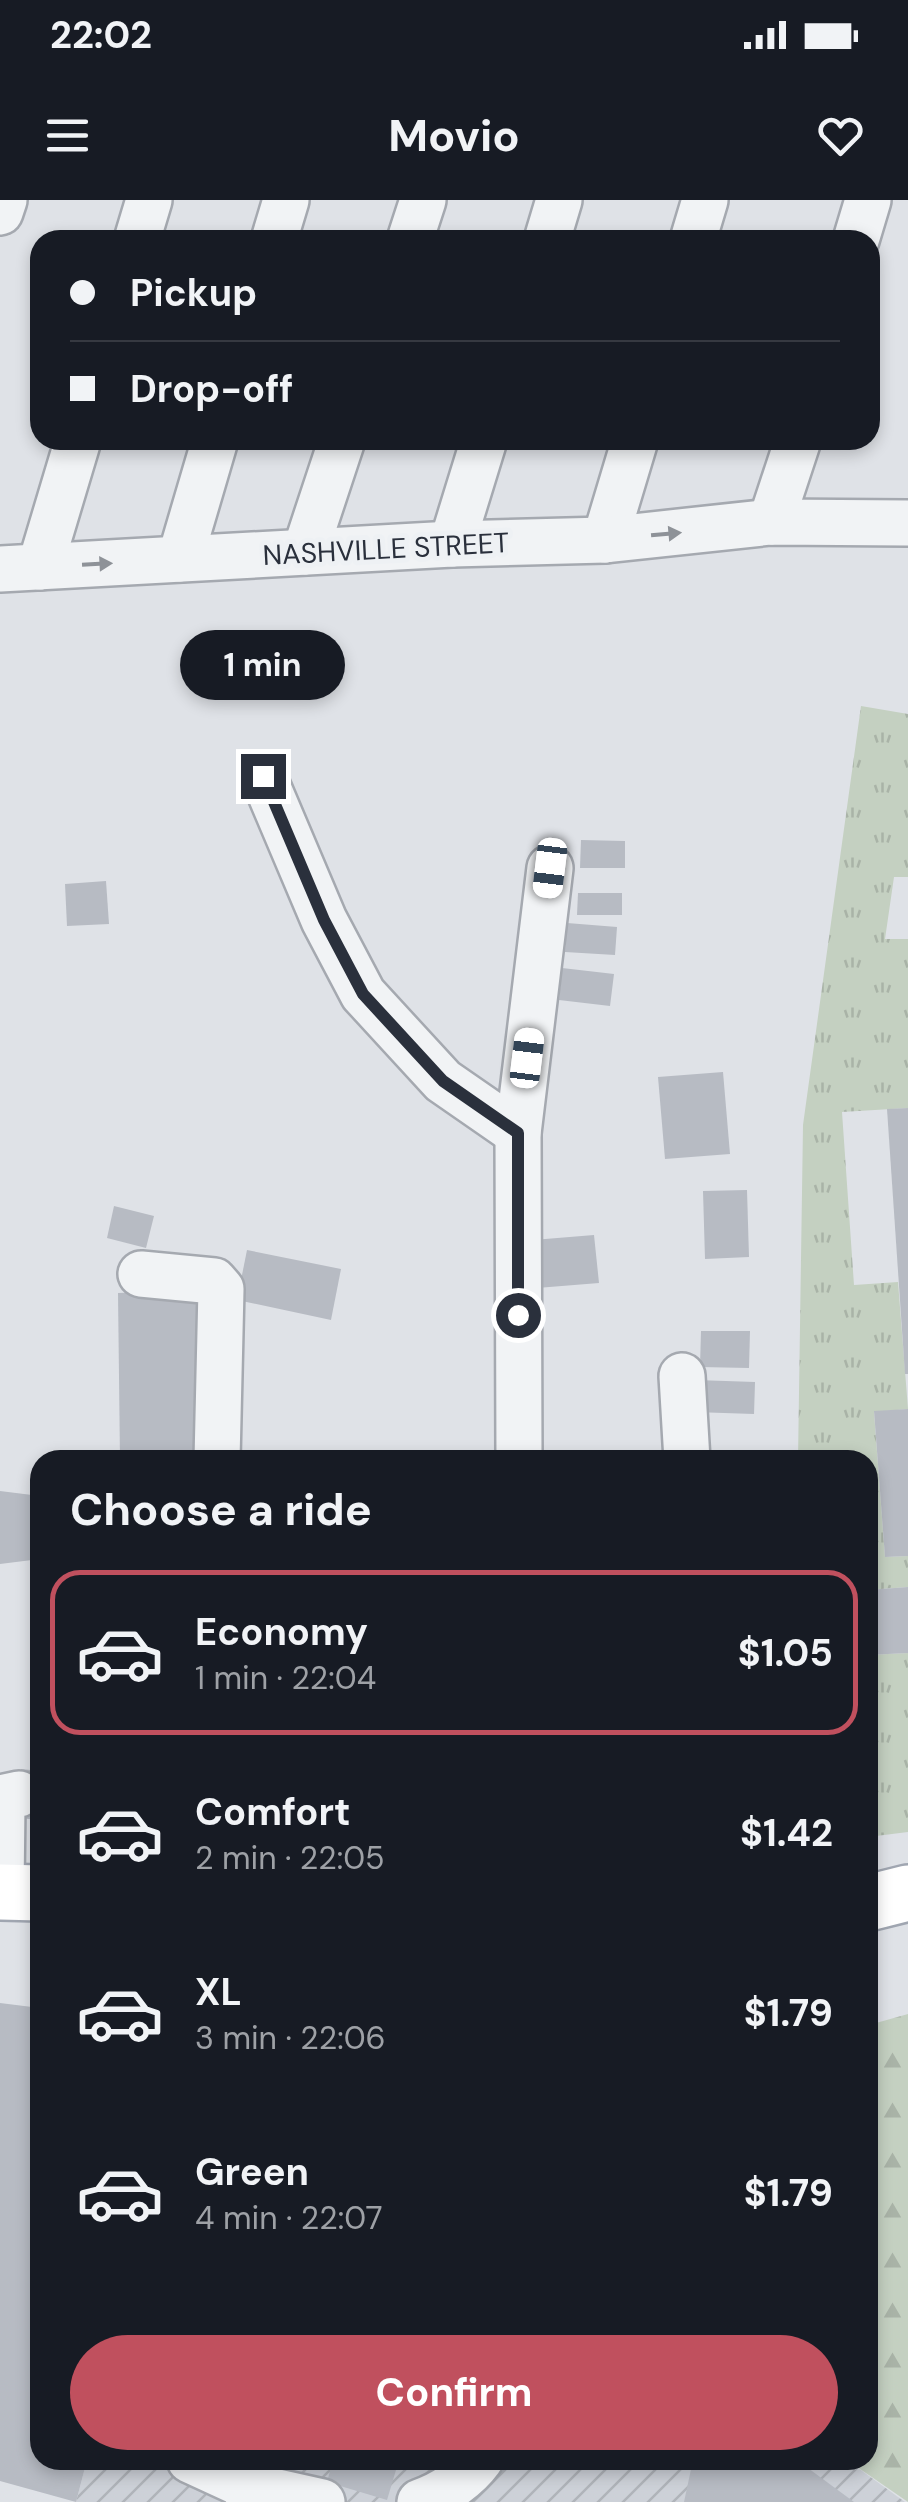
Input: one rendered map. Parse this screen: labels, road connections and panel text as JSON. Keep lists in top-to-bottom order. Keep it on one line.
{"streets":{"street":["NASHVILLE STREET"]},"one_way":["NASHVILLE STREET"],"page":{"status":"22:02","header":"Movio","banner":["Pickup","Drop-off"],"bubble":"1 min","heading":"Choose a ride","list":[{"name":"Economy","note":"1 min · 22:04","value":"$1.05"},{"name":"Comfort","note":"2 min · 22:05","value":"$1.42"},{"name":"XL","note":"3 min · 22:06","value":"$1.79"},{"name":"Green","note":"4 min · 22:07","value":"$1.79"}],"buttons":"Confirm"}}
